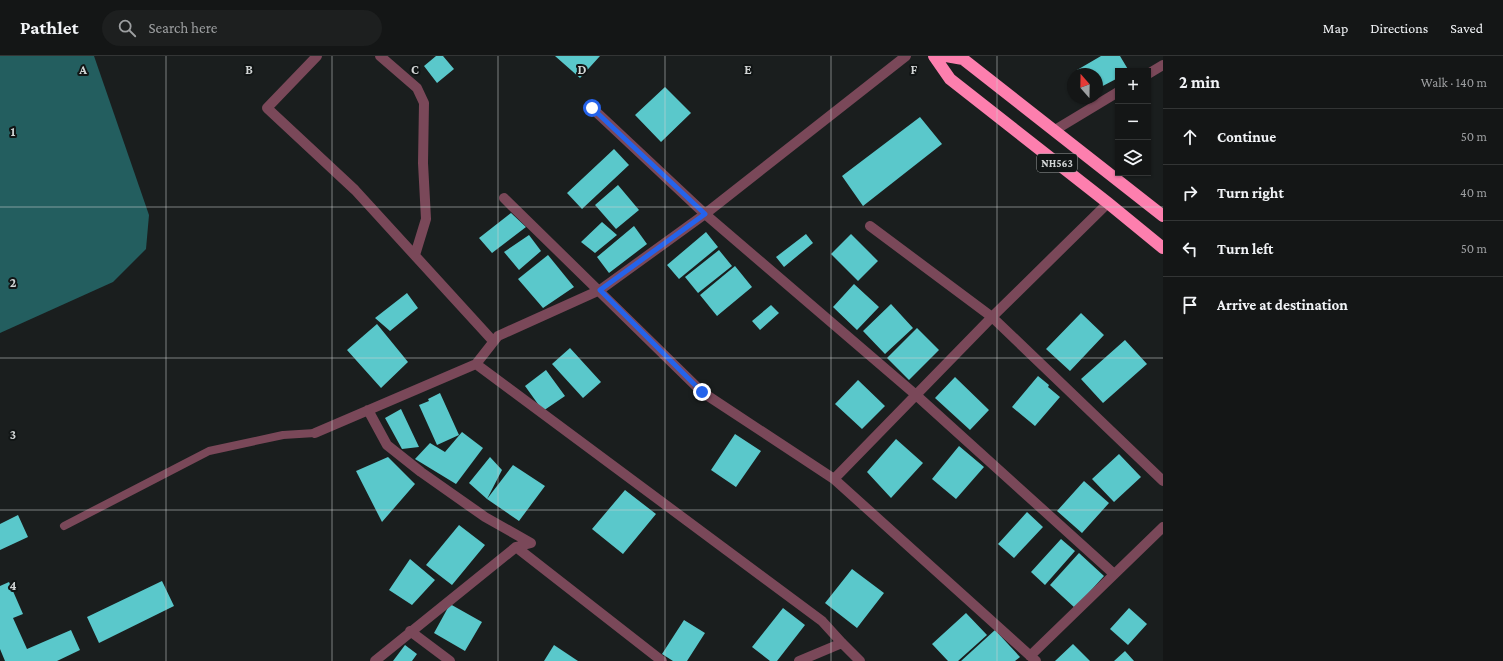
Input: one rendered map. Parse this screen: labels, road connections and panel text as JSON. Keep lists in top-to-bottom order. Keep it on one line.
{"streets":{"highway":["NH563"]},"north":"top","page":{"header":"Pathlet","search":"Search here","nav":["Map","Directions","Saved"],"heading":["2 min","Walk · 140 m"],"map_buttons":["+","−"],"list":[["Continue","50 m"],["Turn right","40 m"],["Turn left","50 m"],"Arrive at destination"]},"grid":{"columns":["A","B","C","D","E","F"],"rows":["1","2","3","4"]}}
